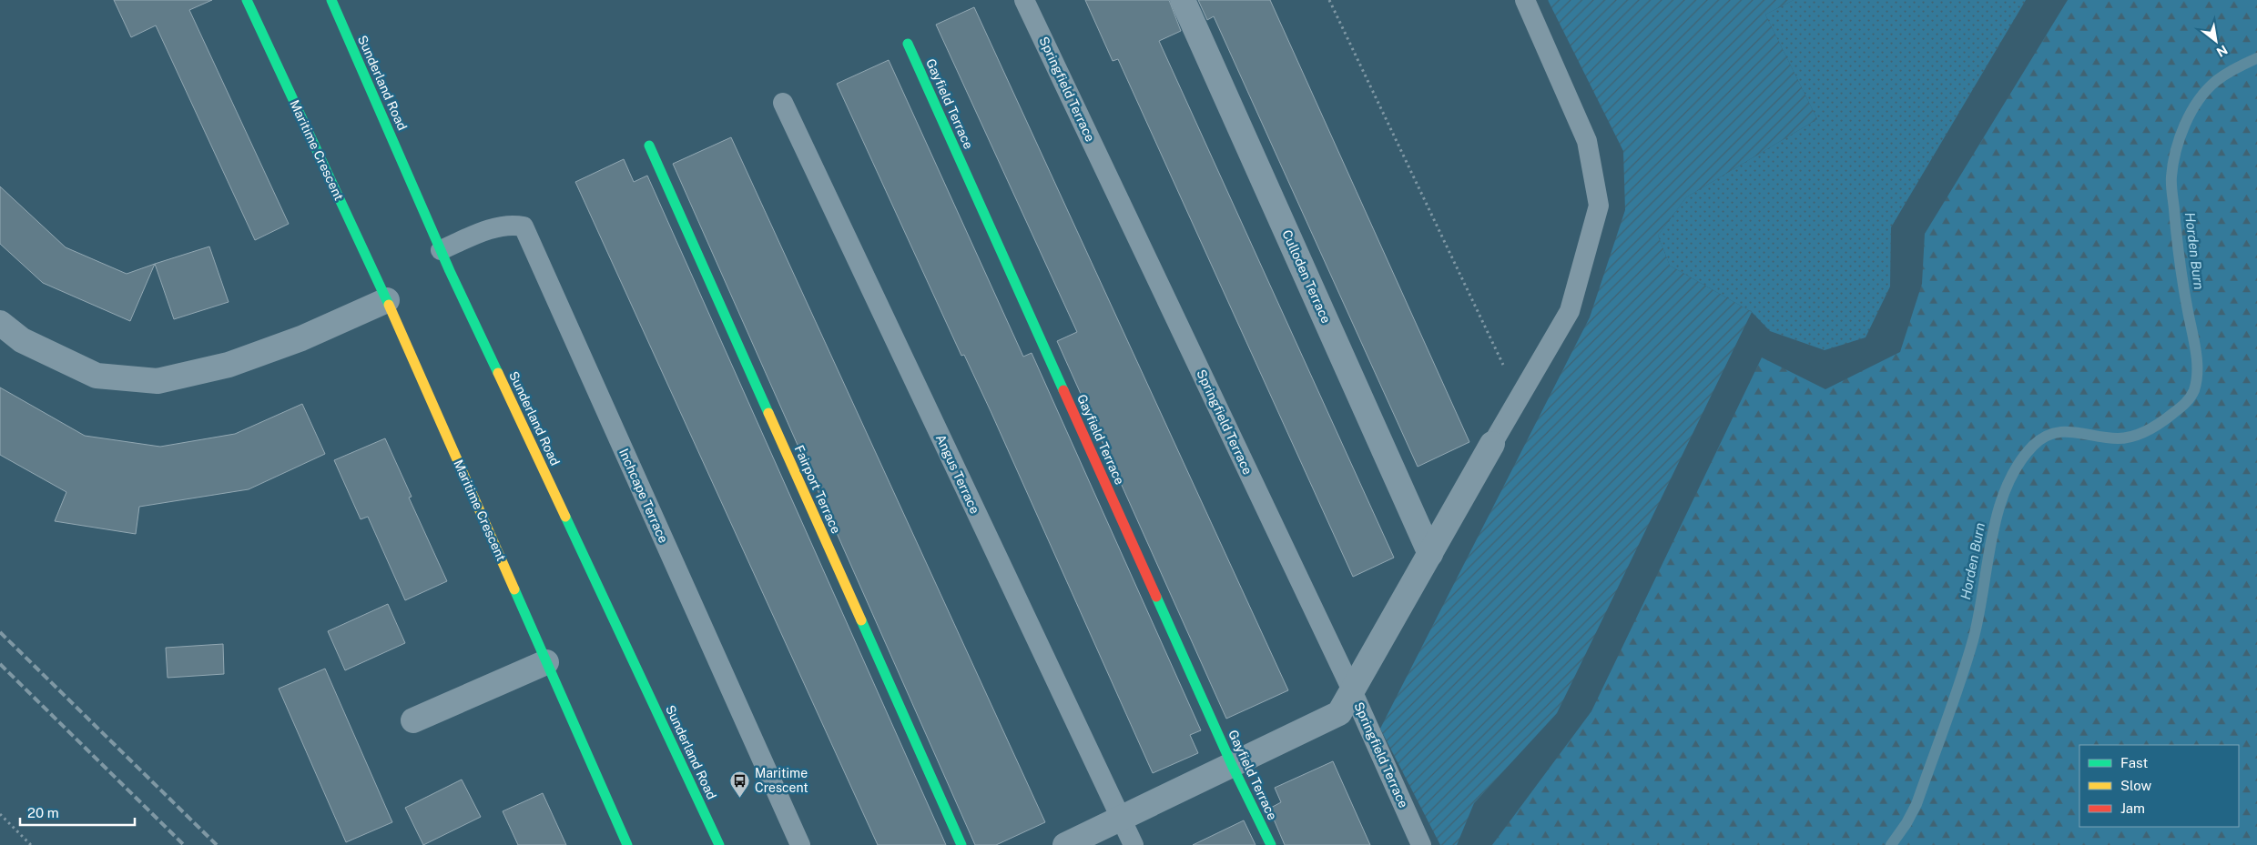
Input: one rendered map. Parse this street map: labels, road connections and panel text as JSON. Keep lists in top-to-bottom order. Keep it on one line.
{"streets":{"street":["Sunderland Road","Gayfield Terrace","Maritime Crescent","Culloden Terrace","Fairport Terrace"],"lane":["Springfield Terrace","Angus Terrace","Inchcape Terrace"]},"crossings":[["Sunderland Road","Inchcape Terrace"]],"water":["Horden Burn"],"places":{"bus stop":["Maritime Crescent"]},"legend":["Fast","Slow","Jam"],"scale_bar":"20 m","north":"bottom right"}
